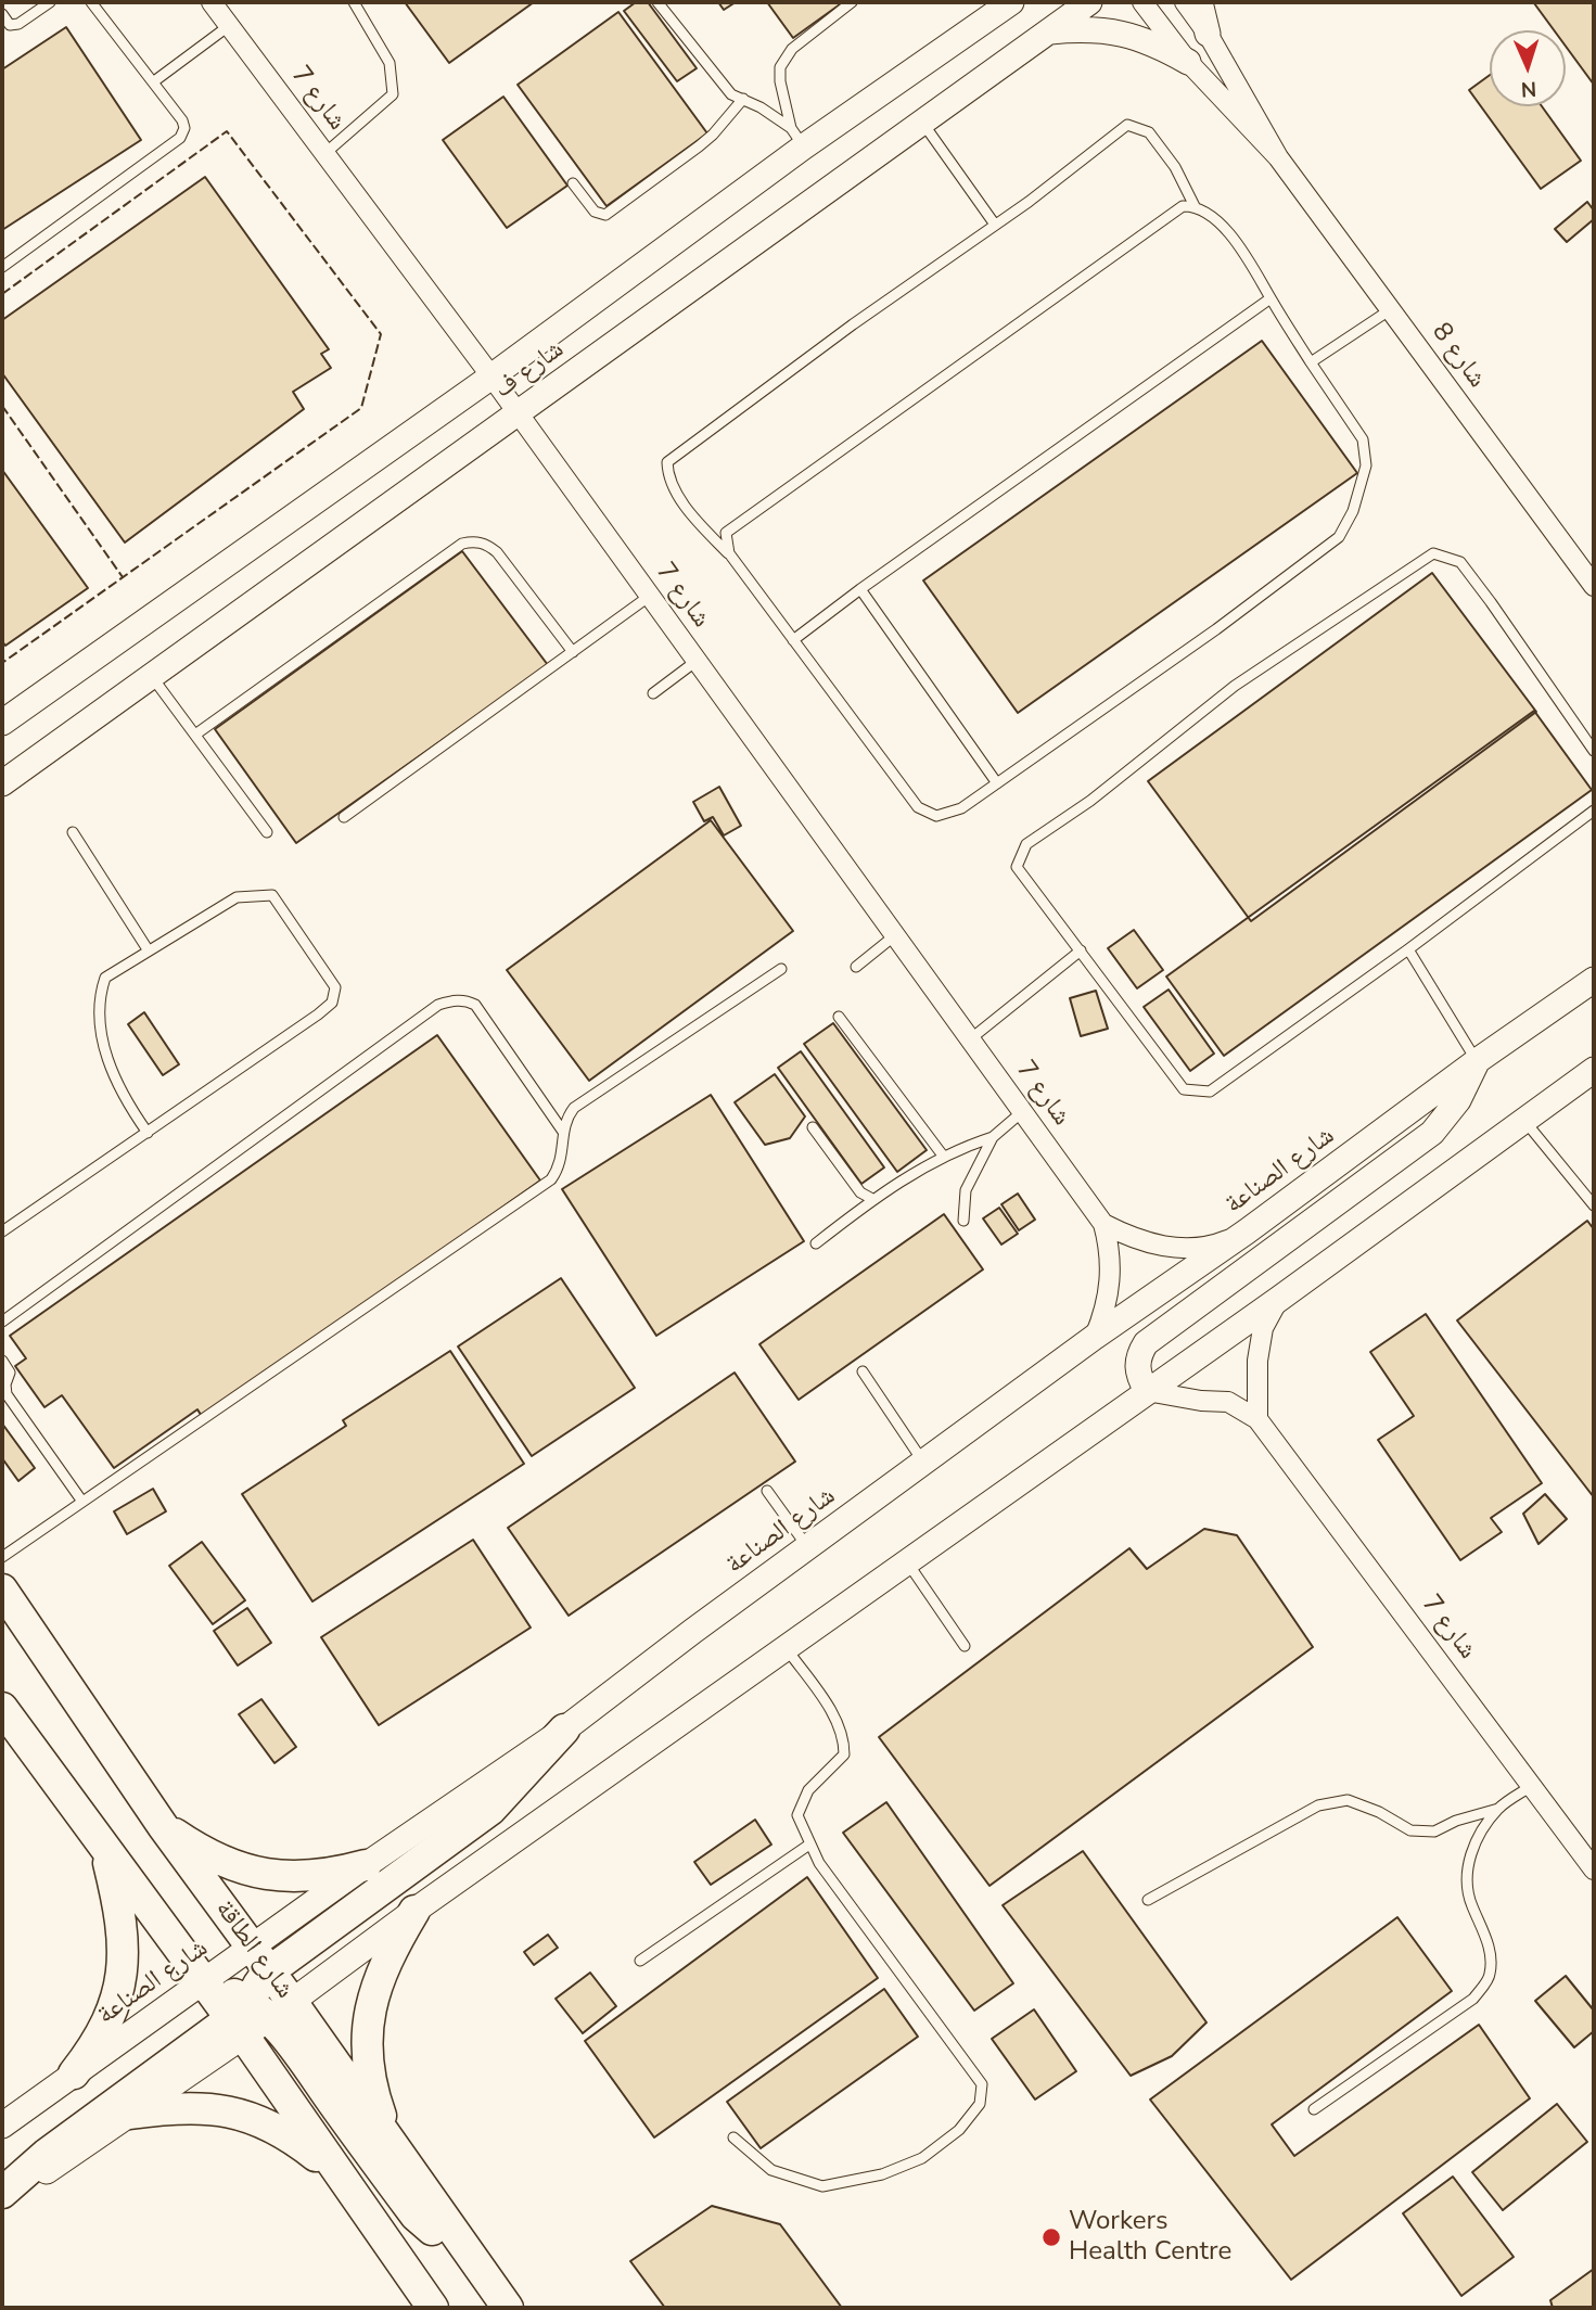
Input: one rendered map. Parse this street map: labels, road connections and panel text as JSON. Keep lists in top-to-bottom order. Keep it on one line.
{"streets":{"main road":["شارع الطاقة"],"street":["شارع 7","شارع 8","شارع ف","شارع الصناعة"]},"crossings":[["شارع 7","شارع ف"],["شارع 7","شارع الصناعة"],["شارع الصناعة","شارع الطاقة"]],"places":["Workers Health Centre"],"north":"bottom"}
